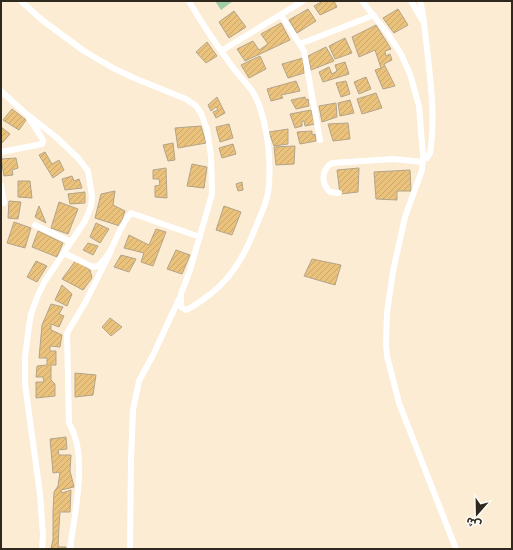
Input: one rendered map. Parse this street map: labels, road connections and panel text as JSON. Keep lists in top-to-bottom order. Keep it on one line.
{"north":"bottom"}
